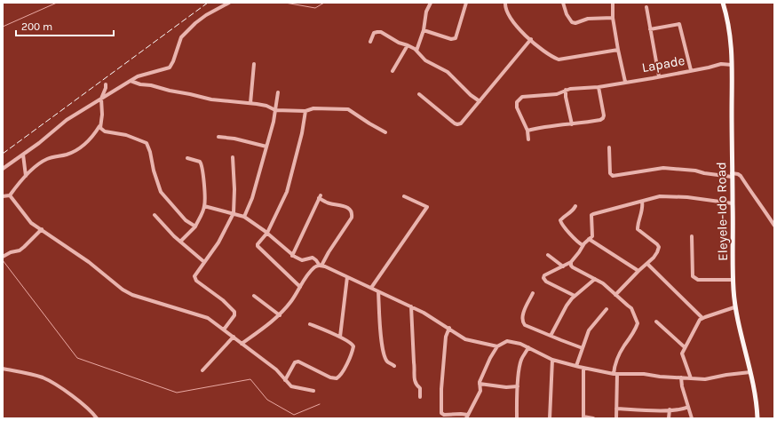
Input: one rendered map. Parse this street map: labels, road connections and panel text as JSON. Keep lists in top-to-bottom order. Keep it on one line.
{"streets":{"main road":["Eleyele-Ido Road"],"street":["Lapade"]},"crossings":[["Lapade","Eleyele-Ido Road"]],"scale_bar":"200 m"}
